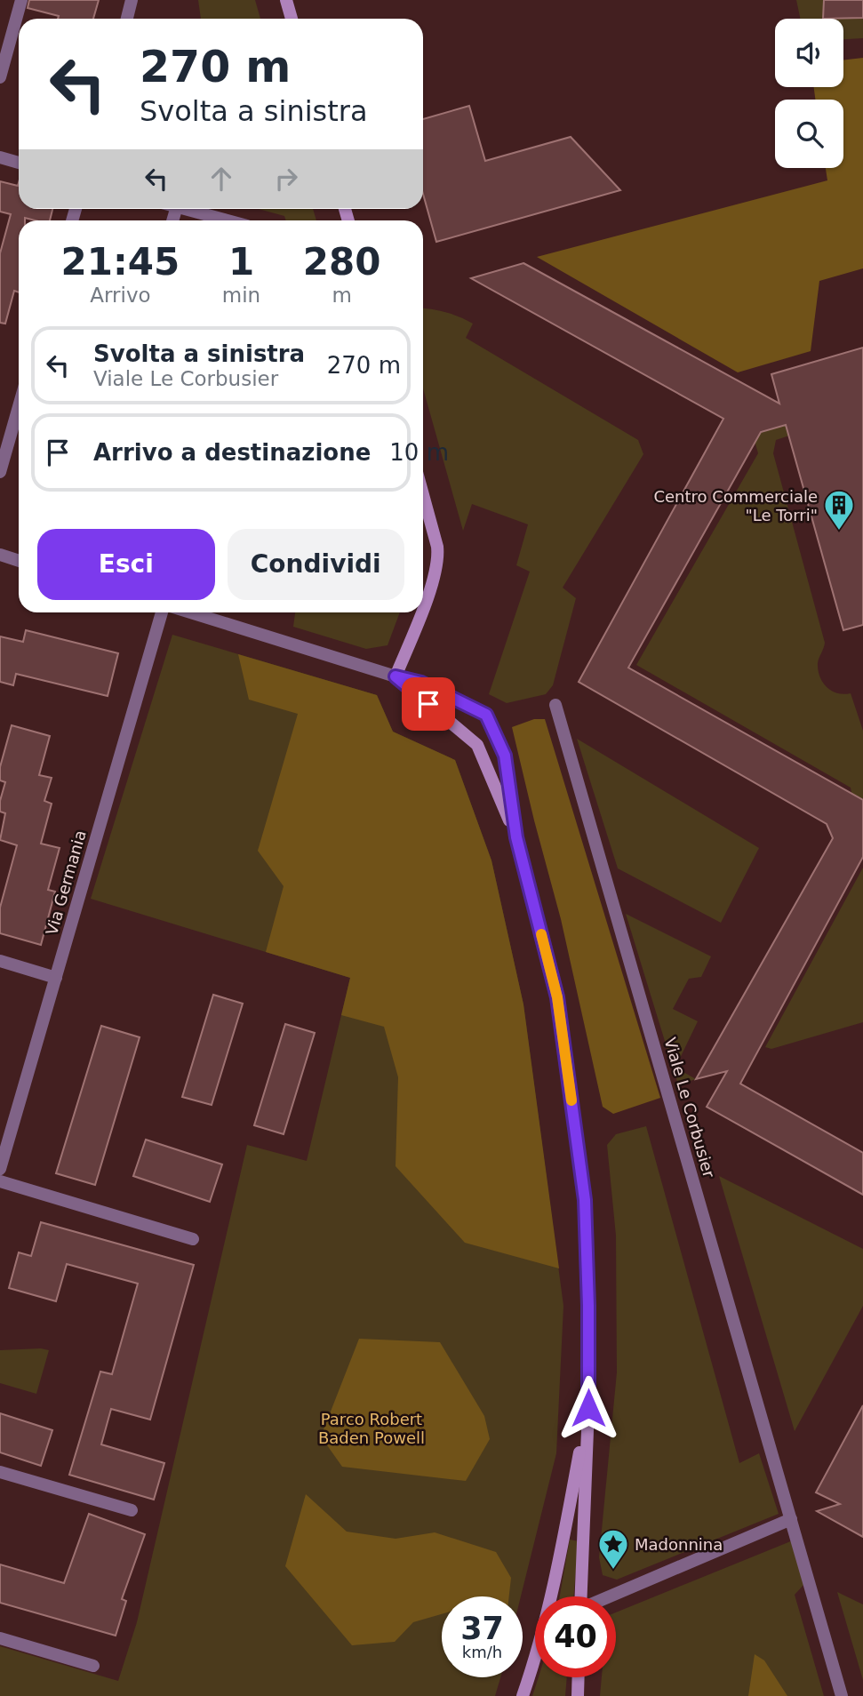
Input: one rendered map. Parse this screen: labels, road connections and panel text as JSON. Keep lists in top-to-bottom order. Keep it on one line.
{"streets":{"street":["Via Germania","Viale Le Corbusier"]},"parks":["Parco Robert Baden Powell"],"places":{"building":["Centro Commerciale \"Le Torri\""],"place":["Madonnina"]},"page":{"turn":["270 m","Svolta a sinistra"],"eta":["21:45","Arrivo","1","min","280","m"],"list":[{"name":"Svolta a sinistra","note":"Viale Le Corbusier","value":"270 m"},{"name":"Arrivo a destinazione","value":"10 m"}],"buttons":["Esci","Condividi"],"speed":"37 km/h","limit":"40"}}
